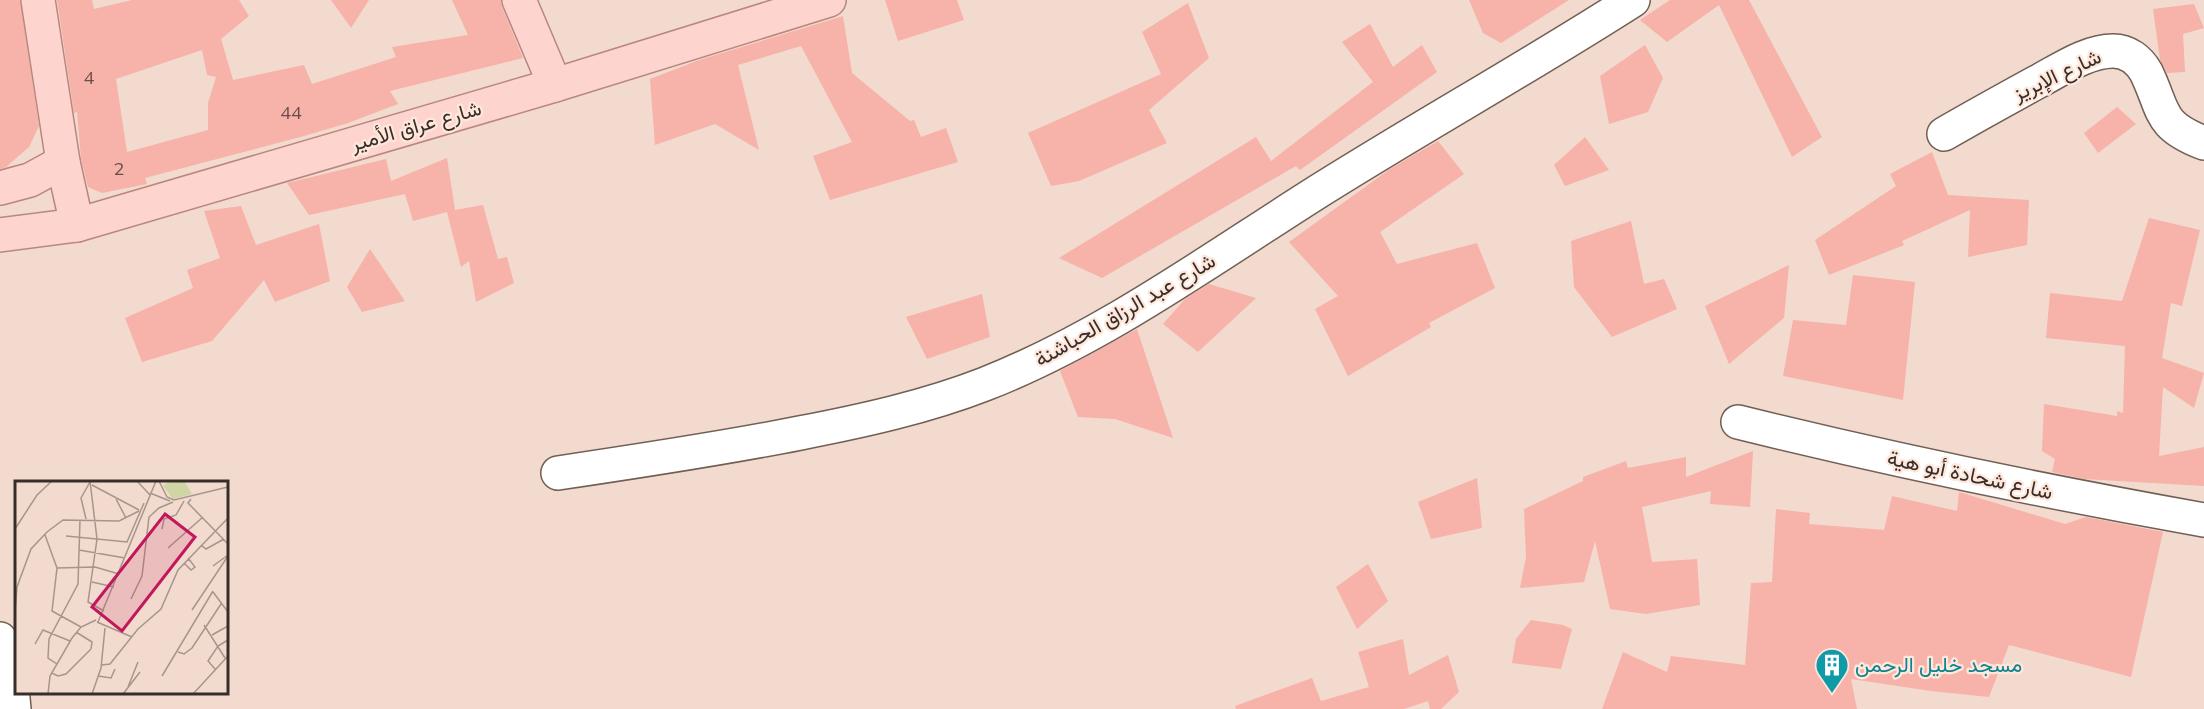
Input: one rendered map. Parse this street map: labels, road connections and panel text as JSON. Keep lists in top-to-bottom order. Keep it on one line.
{"streets":{"main road":["شارع عراق الأمير"],"street":["شارع الإبريز","شارع عبد الرزاق الحباشنة","شارع شحادة أبو هية"]},"places":{"building":["مسجد خليل الرحمن"]},"house_numbers":["4","44","2"]}
